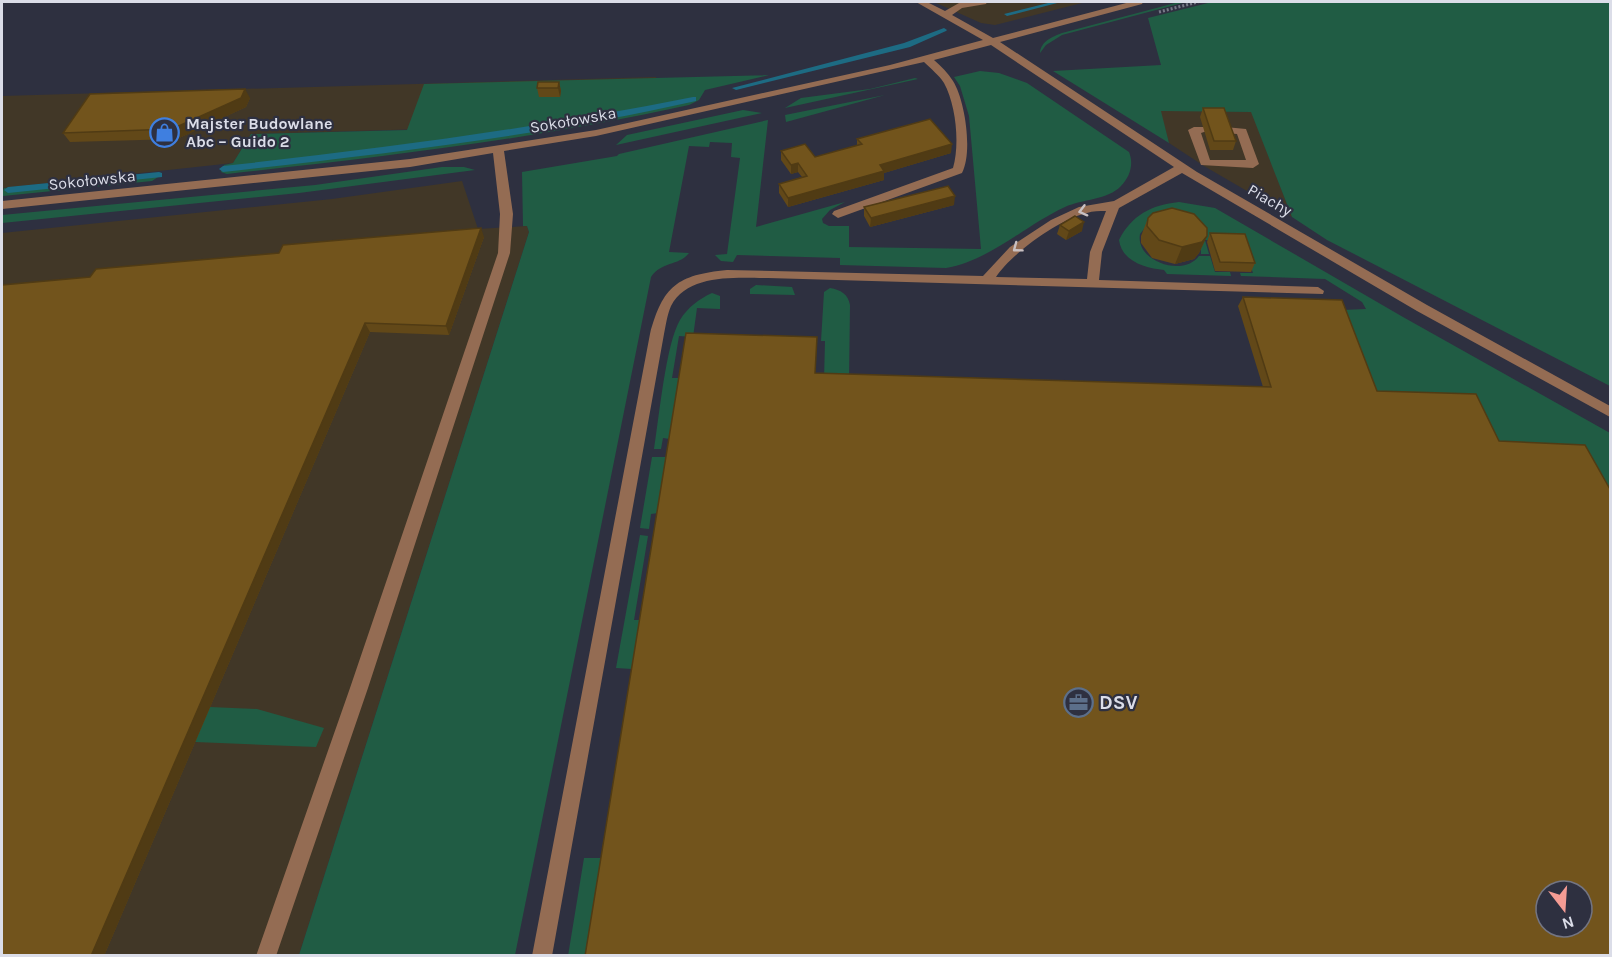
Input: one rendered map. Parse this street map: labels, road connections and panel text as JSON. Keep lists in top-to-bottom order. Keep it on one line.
{"streets":{"street":["Sokołowska","Piachy"]},"crossings":[["Sokołowska","Piachy"]],"places":{"shop":["Majster Budowlane Abc – Guido 2"],"office":["DSV"]},"north":"bottom"}
